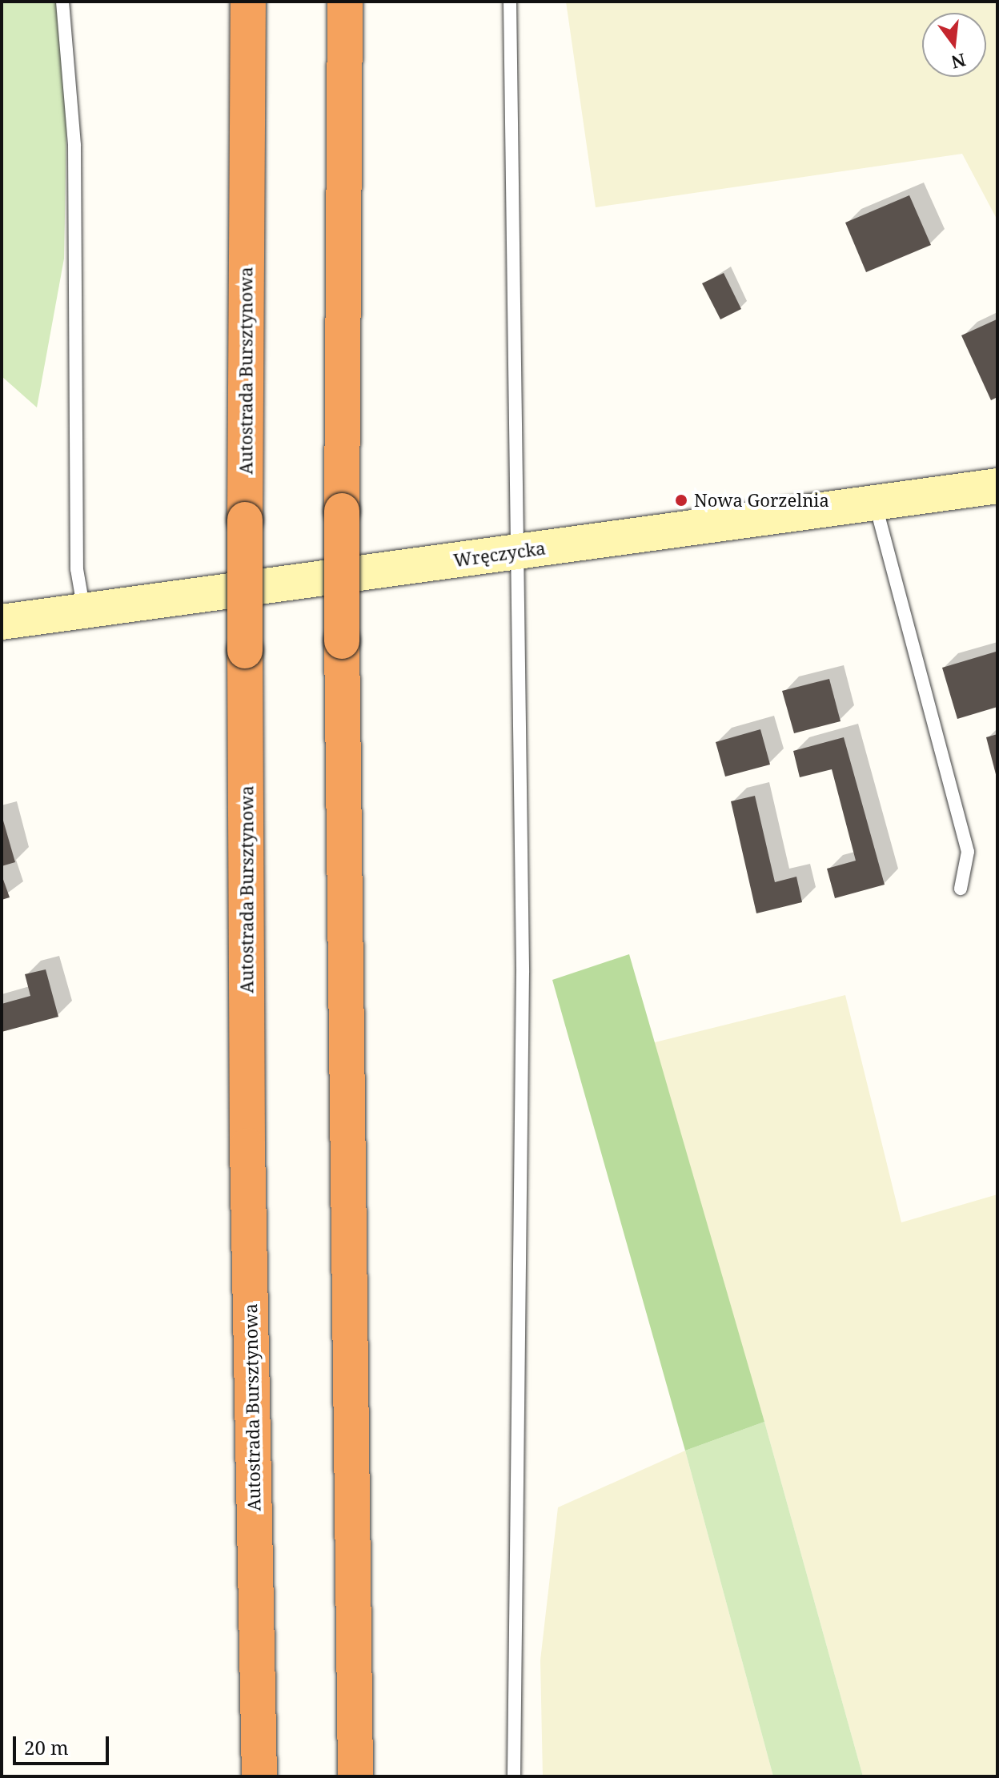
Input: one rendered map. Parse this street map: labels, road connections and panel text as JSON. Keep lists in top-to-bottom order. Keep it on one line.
{"streets":{"highway":["Autostrada Bursztynowa"],"main road":["Wręczycka"]},"places":["Nowa Gorzelnia"],"scale_bar":"20 m","north":"bottom"}
